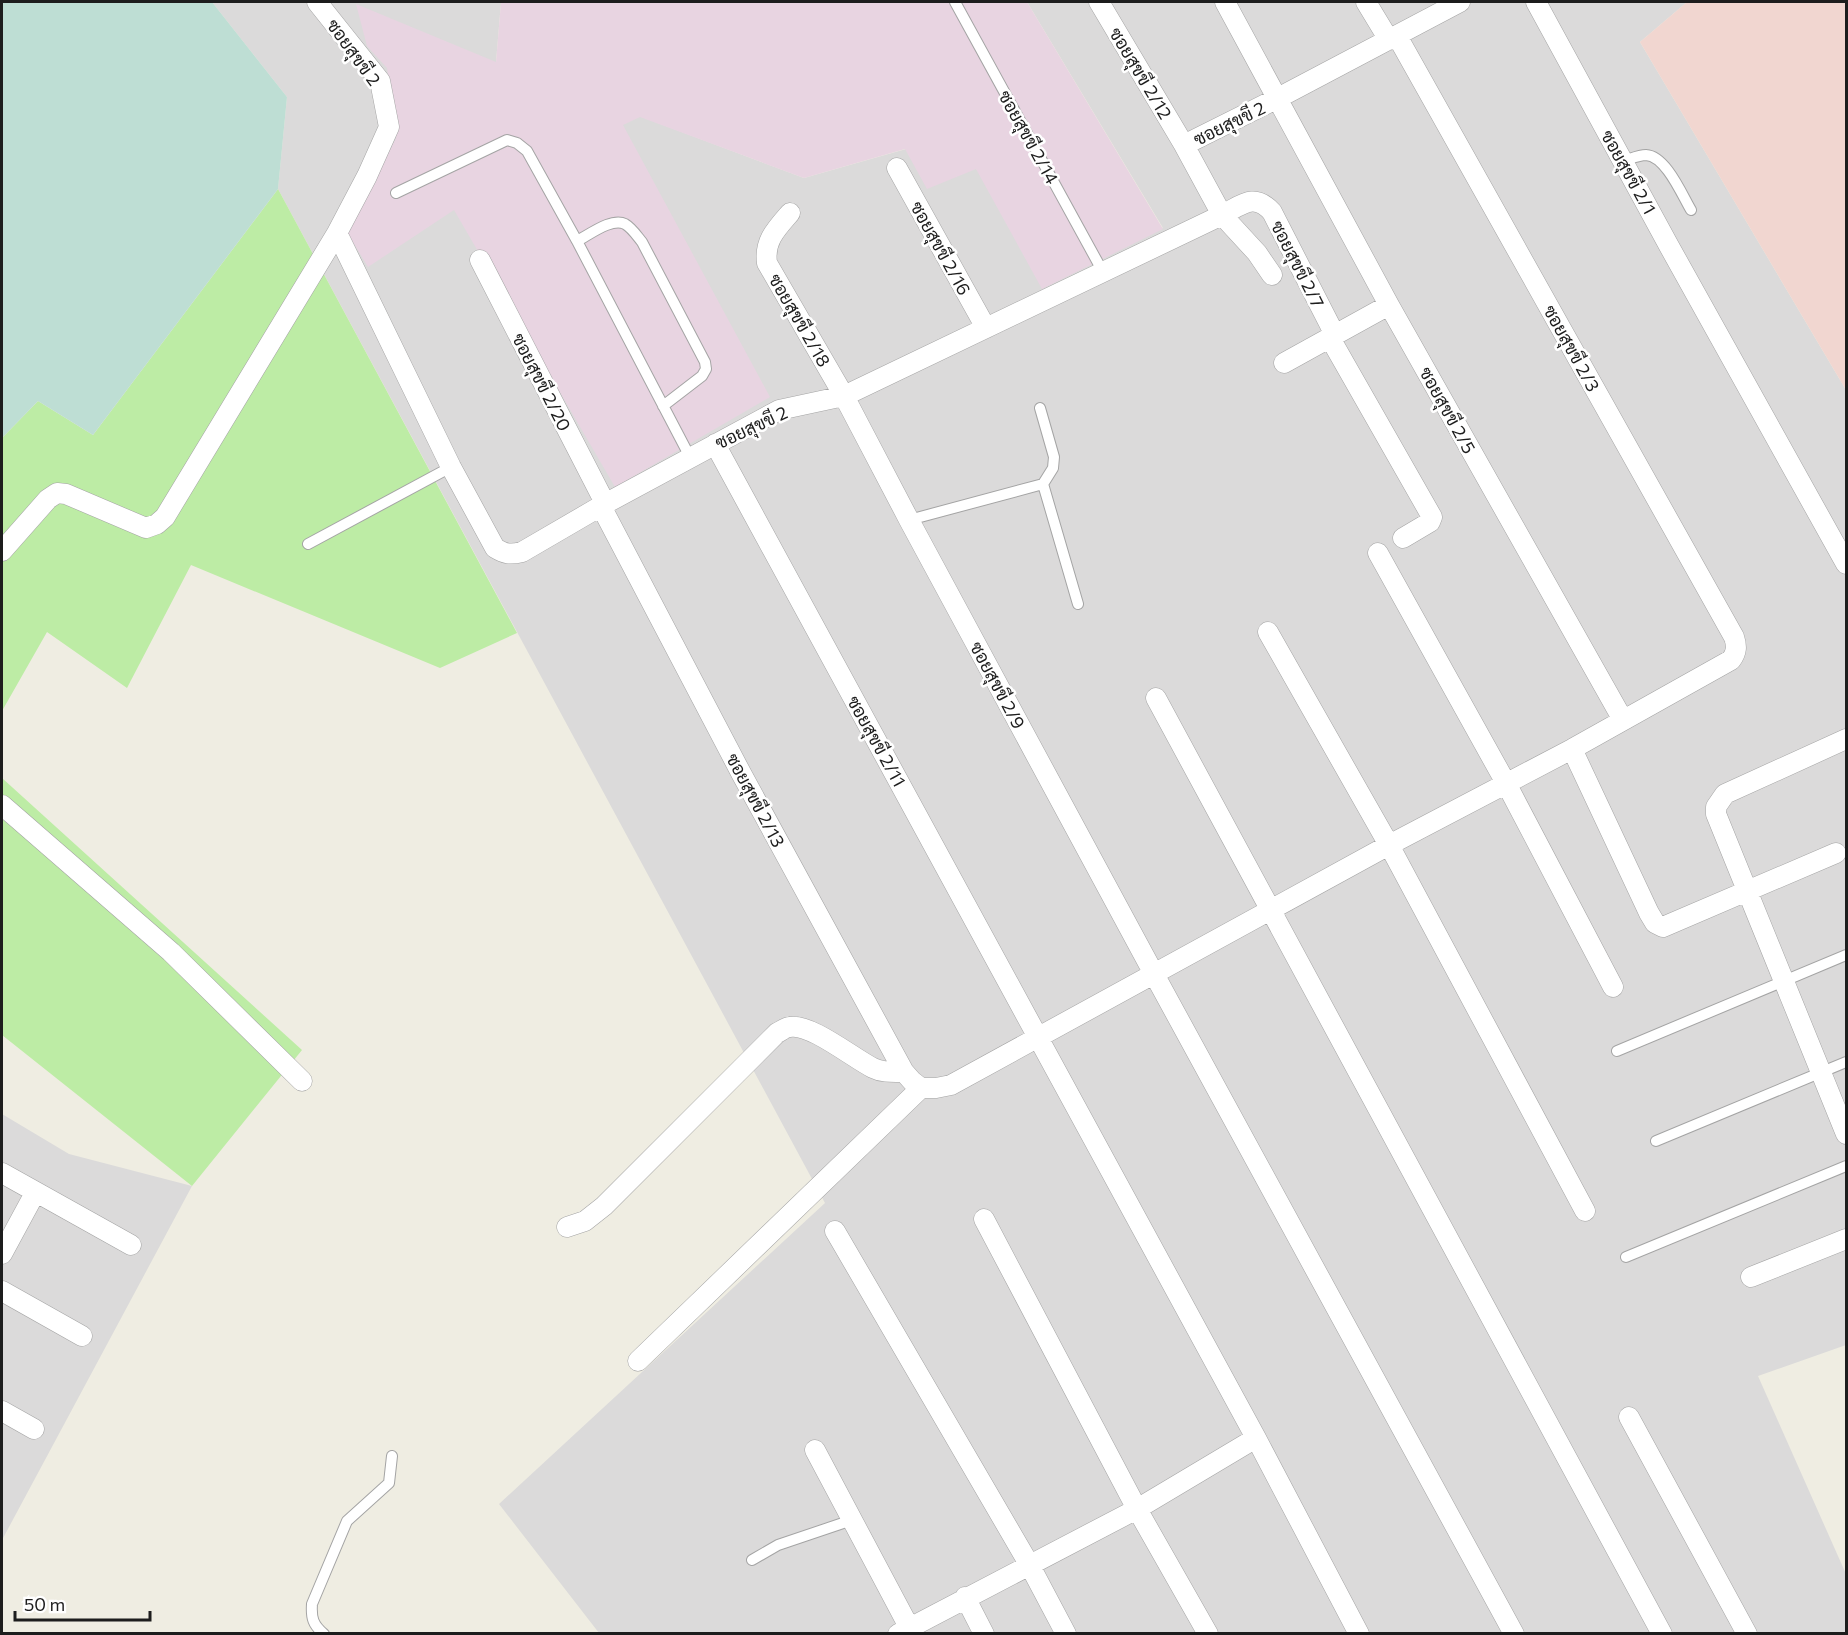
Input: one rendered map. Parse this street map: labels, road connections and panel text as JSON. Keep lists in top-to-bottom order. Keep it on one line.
{"streets":{"street":["ซอยสุขขี 2","ซอยสุขขี 2/12","ซอยสุขขี 2/1","ซอยสุขขี 2/16","ซอยสุขขี 2/7","ซอยสุขขี 2/18","ซอยสุขขี 2/3","ซอยสุขขี 2/20","ซอยสุขขี 2/5","ซอยสุขขี 2/9","ซอยสุขขี 2/11","ซอยสุขขี 2/13"],"lane":["ซอยสุขขี 2/14"]},"crossings":[["ซอยสุขขี 2","ซอยสุขขี 2/12"],["ซอยสุขขี 2","ซอยสุขขี 2/14"],["ซอยสุขขี 2","ซอยสุขขี 2/16"],["ซอยสุขขี 2","ซอยสุขขี 2/7"],["ซอยสุขขี 2","ซอยสุขขี 2/18"],["ซอยสุขขี 2","ซอยสุขขี 2/3"],["ซอยสุขขี 2","ซอยสุขขี 2/20"],["ซอยสุขขี 2","ซอยสุขขี 2/5"],["ซอยสุขขี 2","ซอยสุขขี 2/9"],["ซอยสุขขี 2","ซอยสุขขี 2/11"],["ซอยสุขขี 2","ซอยสุขขี 2/13"],["ซอยสุขขี 2/18","ซอยสุขขี 2/9"],["ซอยสุขขี 2/3","ซอยสุขขี 2/5"],["ซอยสุขขี 2/20","ซอยสุขขี 2/13"]],"scale_bar":"50 m"}
